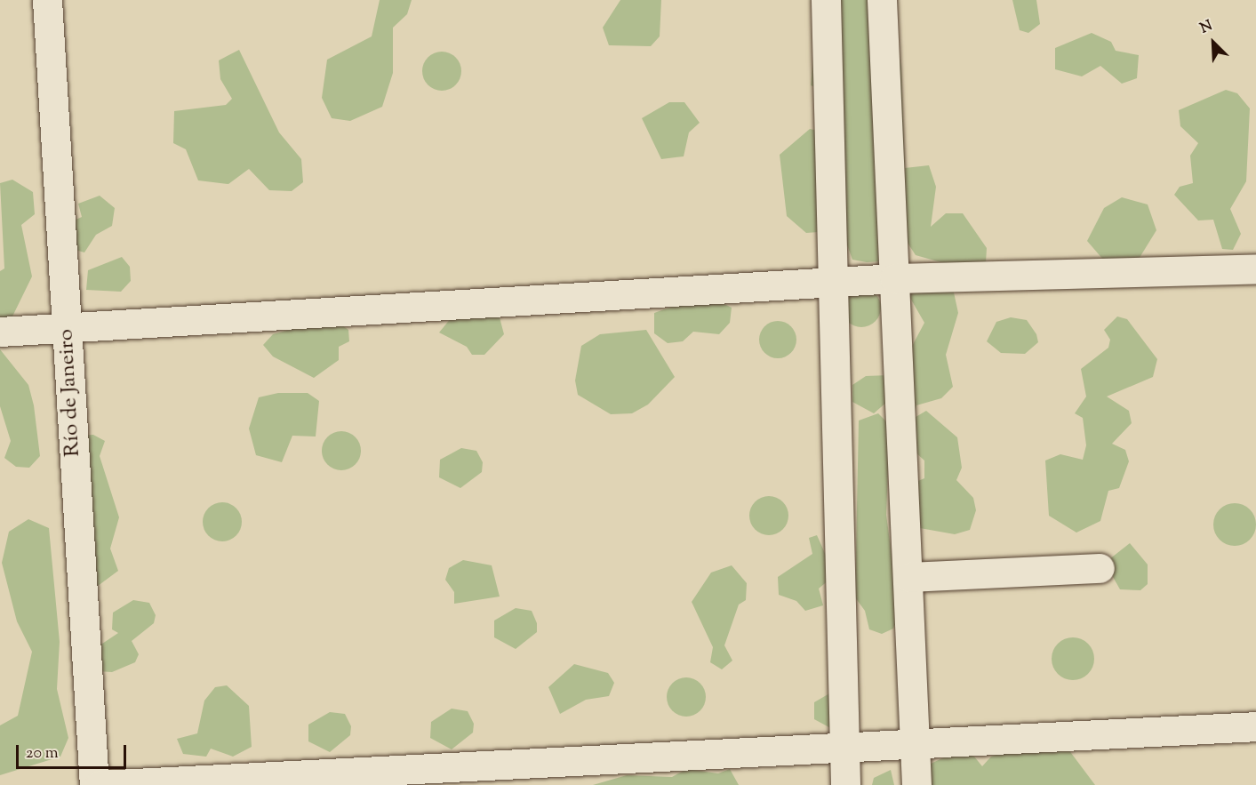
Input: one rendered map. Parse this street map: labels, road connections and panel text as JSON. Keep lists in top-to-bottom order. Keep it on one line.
{"streets":{"street":["Río de Janeiro"]},"scale_bar":"20 m","north":"top left"}
